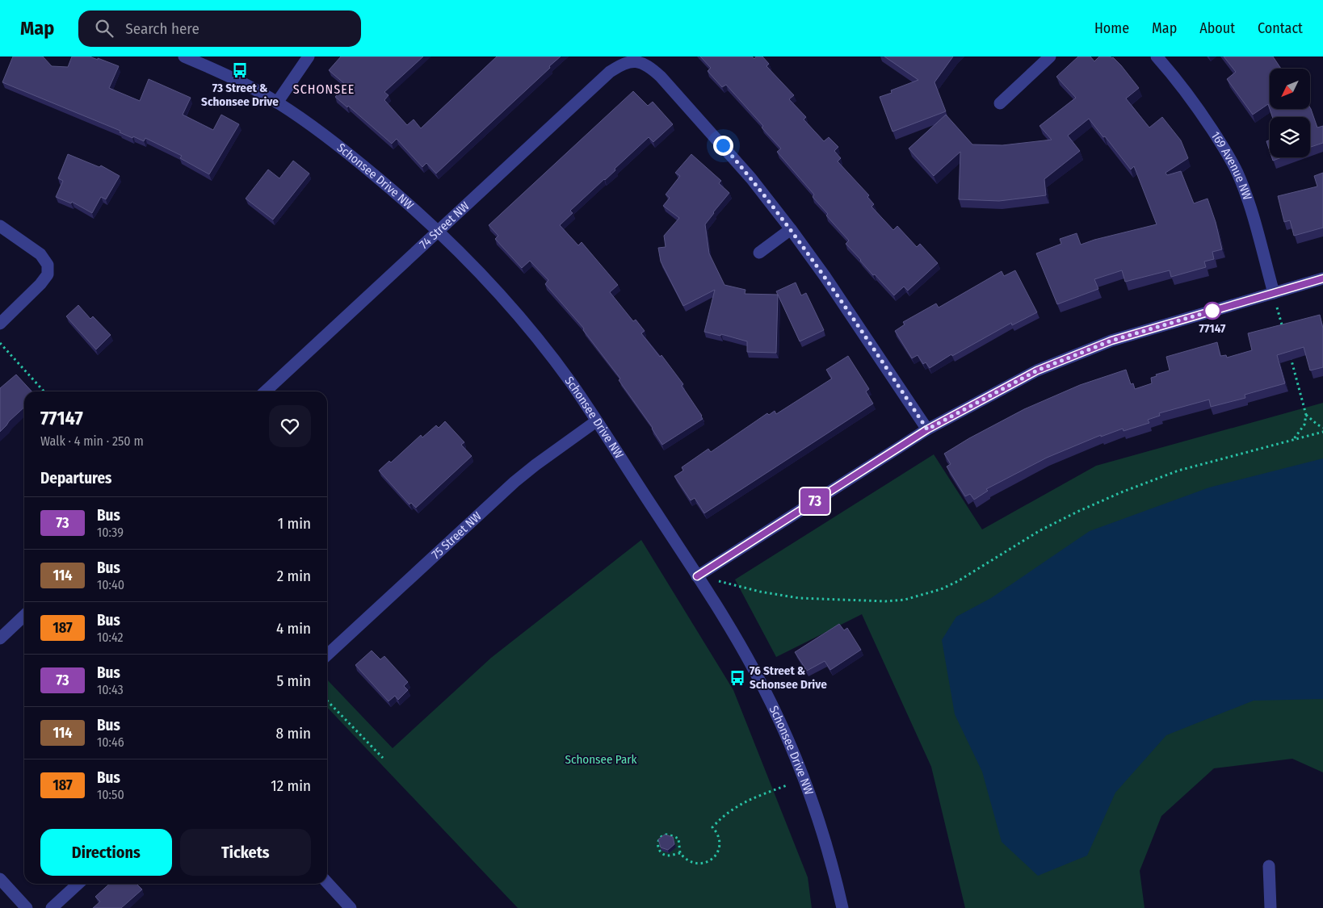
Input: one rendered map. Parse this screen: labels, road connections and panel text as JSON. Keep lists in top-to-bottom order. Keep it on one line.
{"streets":{"street":["169 Avenue NW","Schonsee Drive NW","74 Street NW","75 Street NW"]},"crossings":[["Schonsee Drive NW","74 Street NW"],["Schonsee Drive NW","75 Street NW"]],"districts":["SCHONSEE"],"parks":["Schonsee Park"],"places":{"bus stop":["73 Street & Schonsee Drive","76 Street & Schonsee Drive"],"other":["77147"]},"lines":["bus line 73"],"north":"bottom left","page":{"header":"Map","search":"Search here","nav":["Home","Map","About","Contact"],"on_map":"73","heading":[["77147","Walk · 4 min · 250 m"],"Departures"],"list":[{"mark":"73","name":"Bus","note":"10:39","value":"1 min"},{"mark":"114","name":"Bus","note":"10:40","value":"2 min"},{"mark":"187","name":"Bus","note":"10:42","value":"4 min"},{"mark":"73","name":"Bus","note":"10:43","value":"5 min"},{"mark":"114","name":"Bus","note":"10:46","value":"8 min"},{"mark":"187","name":"Bus","note":"10:50","value":"12 min"}],"buttons":["Directions","Tickets"]}}
